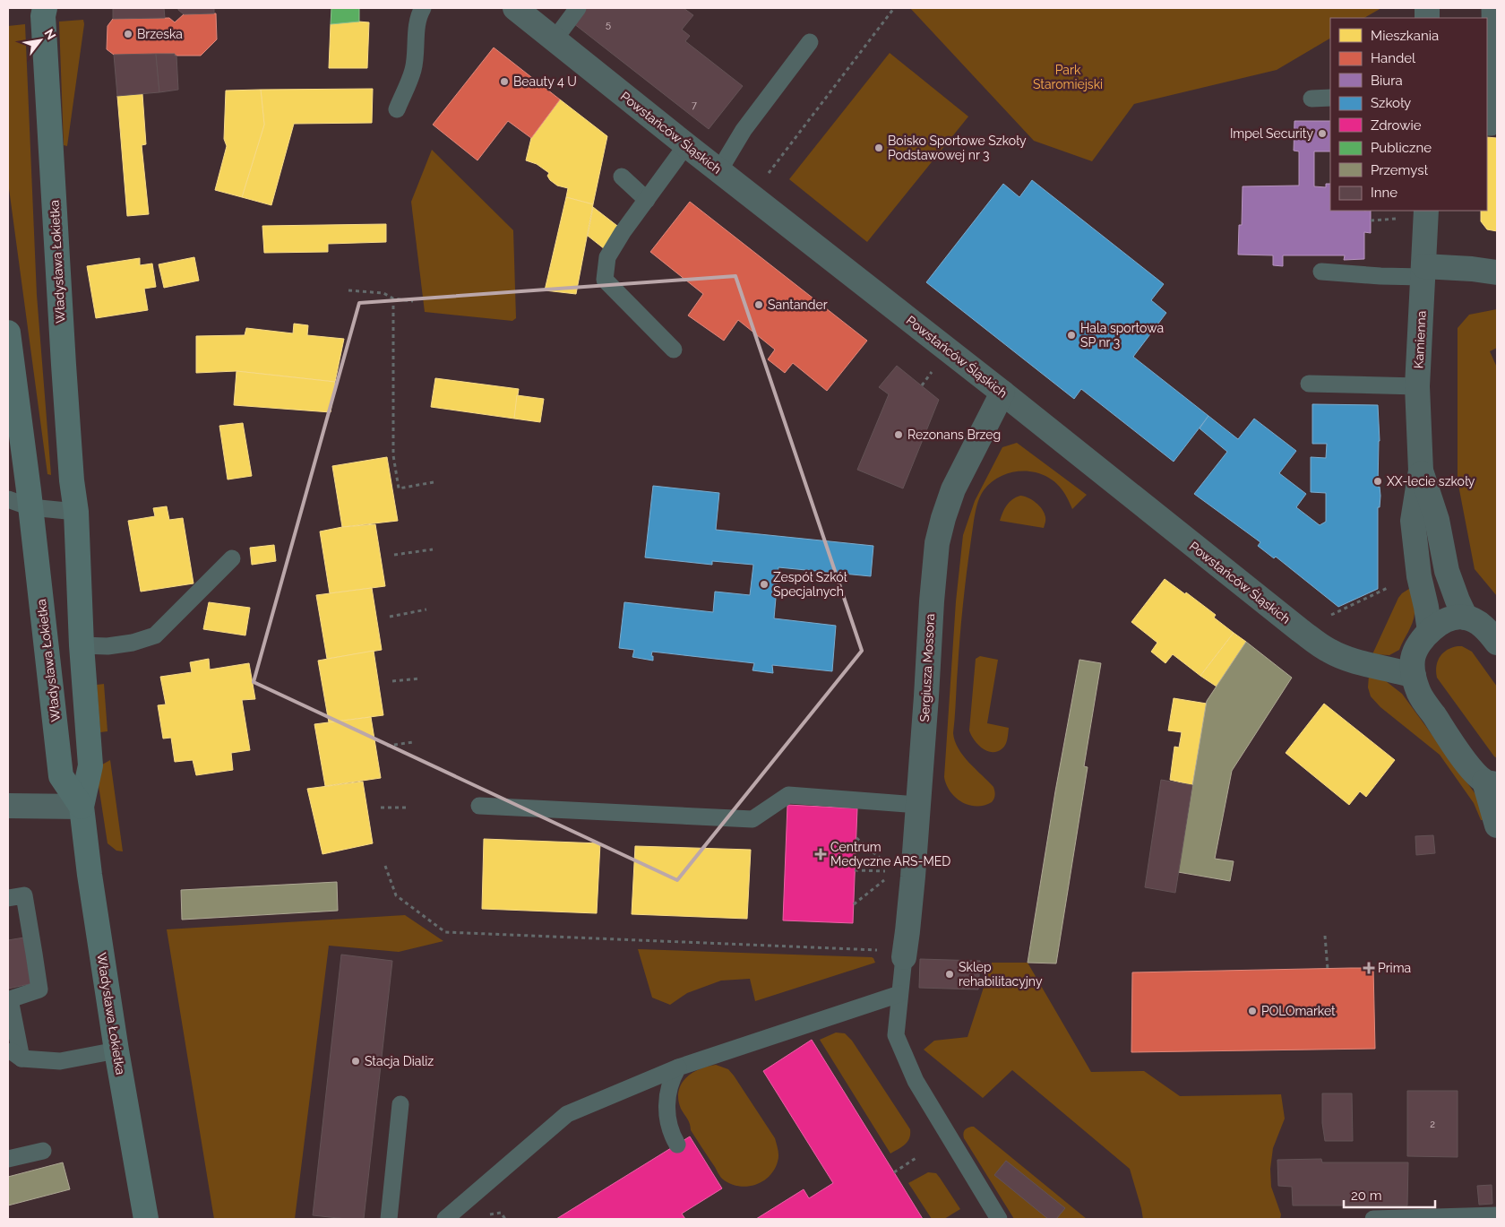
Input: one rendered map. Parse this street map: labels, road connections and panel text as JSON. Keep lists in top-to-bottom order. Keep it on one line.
{"streets":{"main road":["Władysława Łokietka"],"street":["Powstańców Śląskich","Kamienna","Sergiusza Mossora"]},"crossings":[["Powstańców Śląskich","Sergiusza Mossora"]],"parks":["Park Staromiejski"],"places":{"other":["Brzeska","Beauty 4 U","Impel Security","Boisko Sportowe Szkoły Podstawowej nr 3","Santander","Hala sportowa SP nr 3","Rezonans Brzeg","XX-lecie szkoły","Zespół Szkół Specjalnych","Sklep rehabilitacyjny","POLOmarket","Stacja Dializ"],"health":["Centrum Medyczne ARS-MED","Prima"]},"house_numbers":["5","7","2"],"legend":["Mieszkania","Handel","Biura","Szkoły","Zdrowie","Publiczne","Przemysł","Inne"],"scale_bar":"20 m","north":"top right"}
